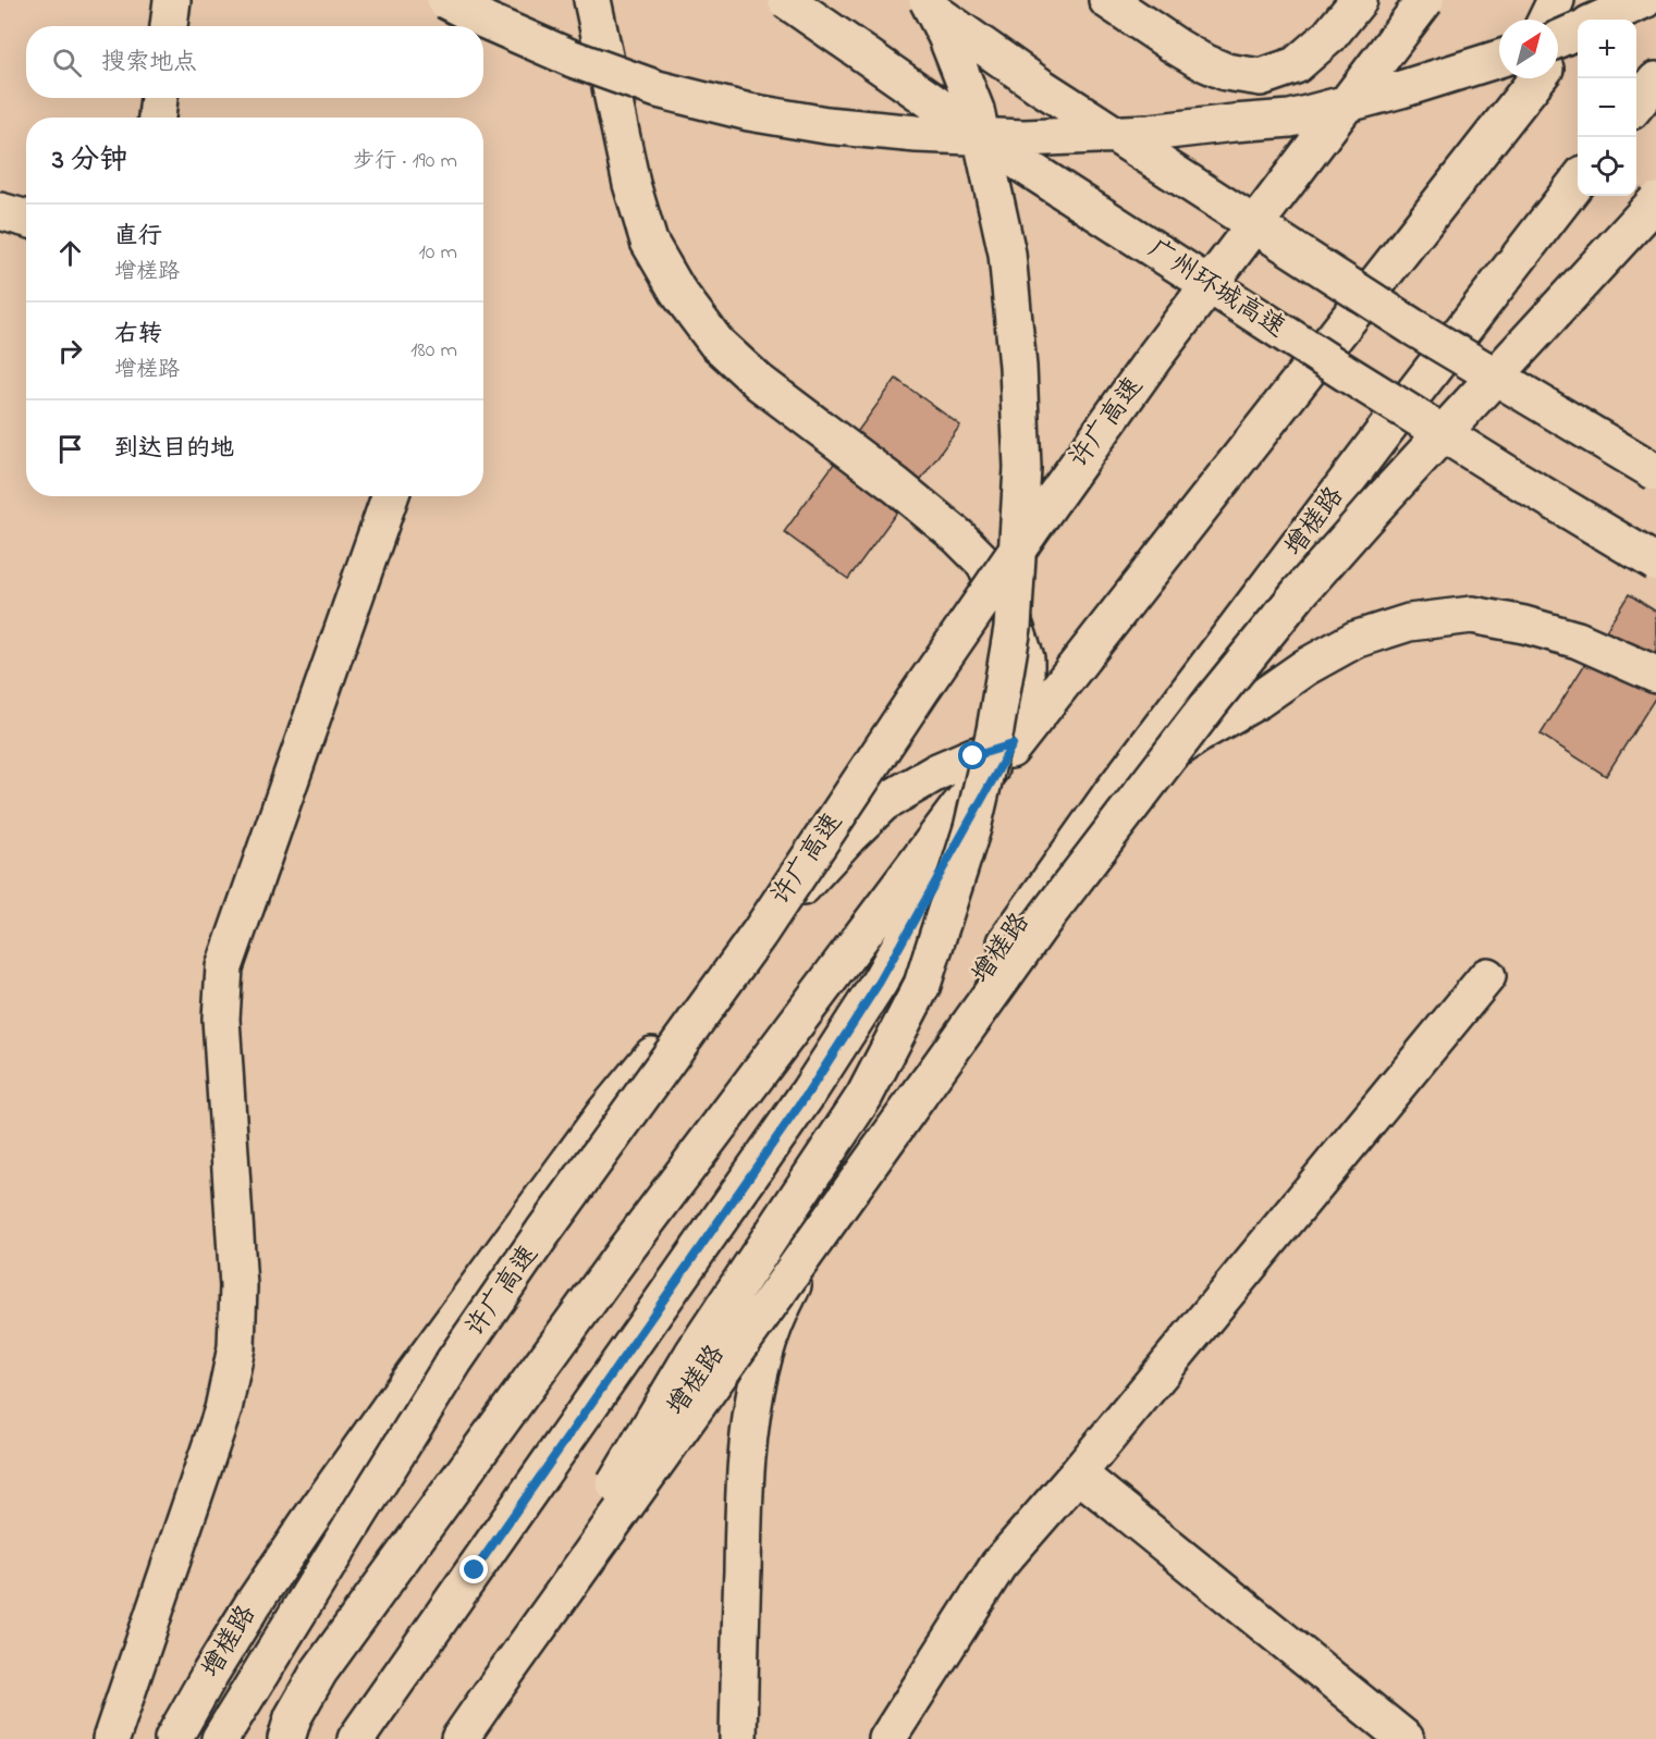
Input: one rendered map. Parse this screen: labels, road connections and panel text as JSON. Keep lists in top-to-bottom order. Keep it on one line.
{"streets":{"main road":["广州环城高速","许广高速","增槎路"]},"north":"top right","page":{"map_buttons":["+","−"],"search":"搜索地点","heading":["3 分钟","步行 · 190 m"],"list":[["直行","增槎路","10 m"],["右转","增槎路","180 m"],"到达目的地"]}}
